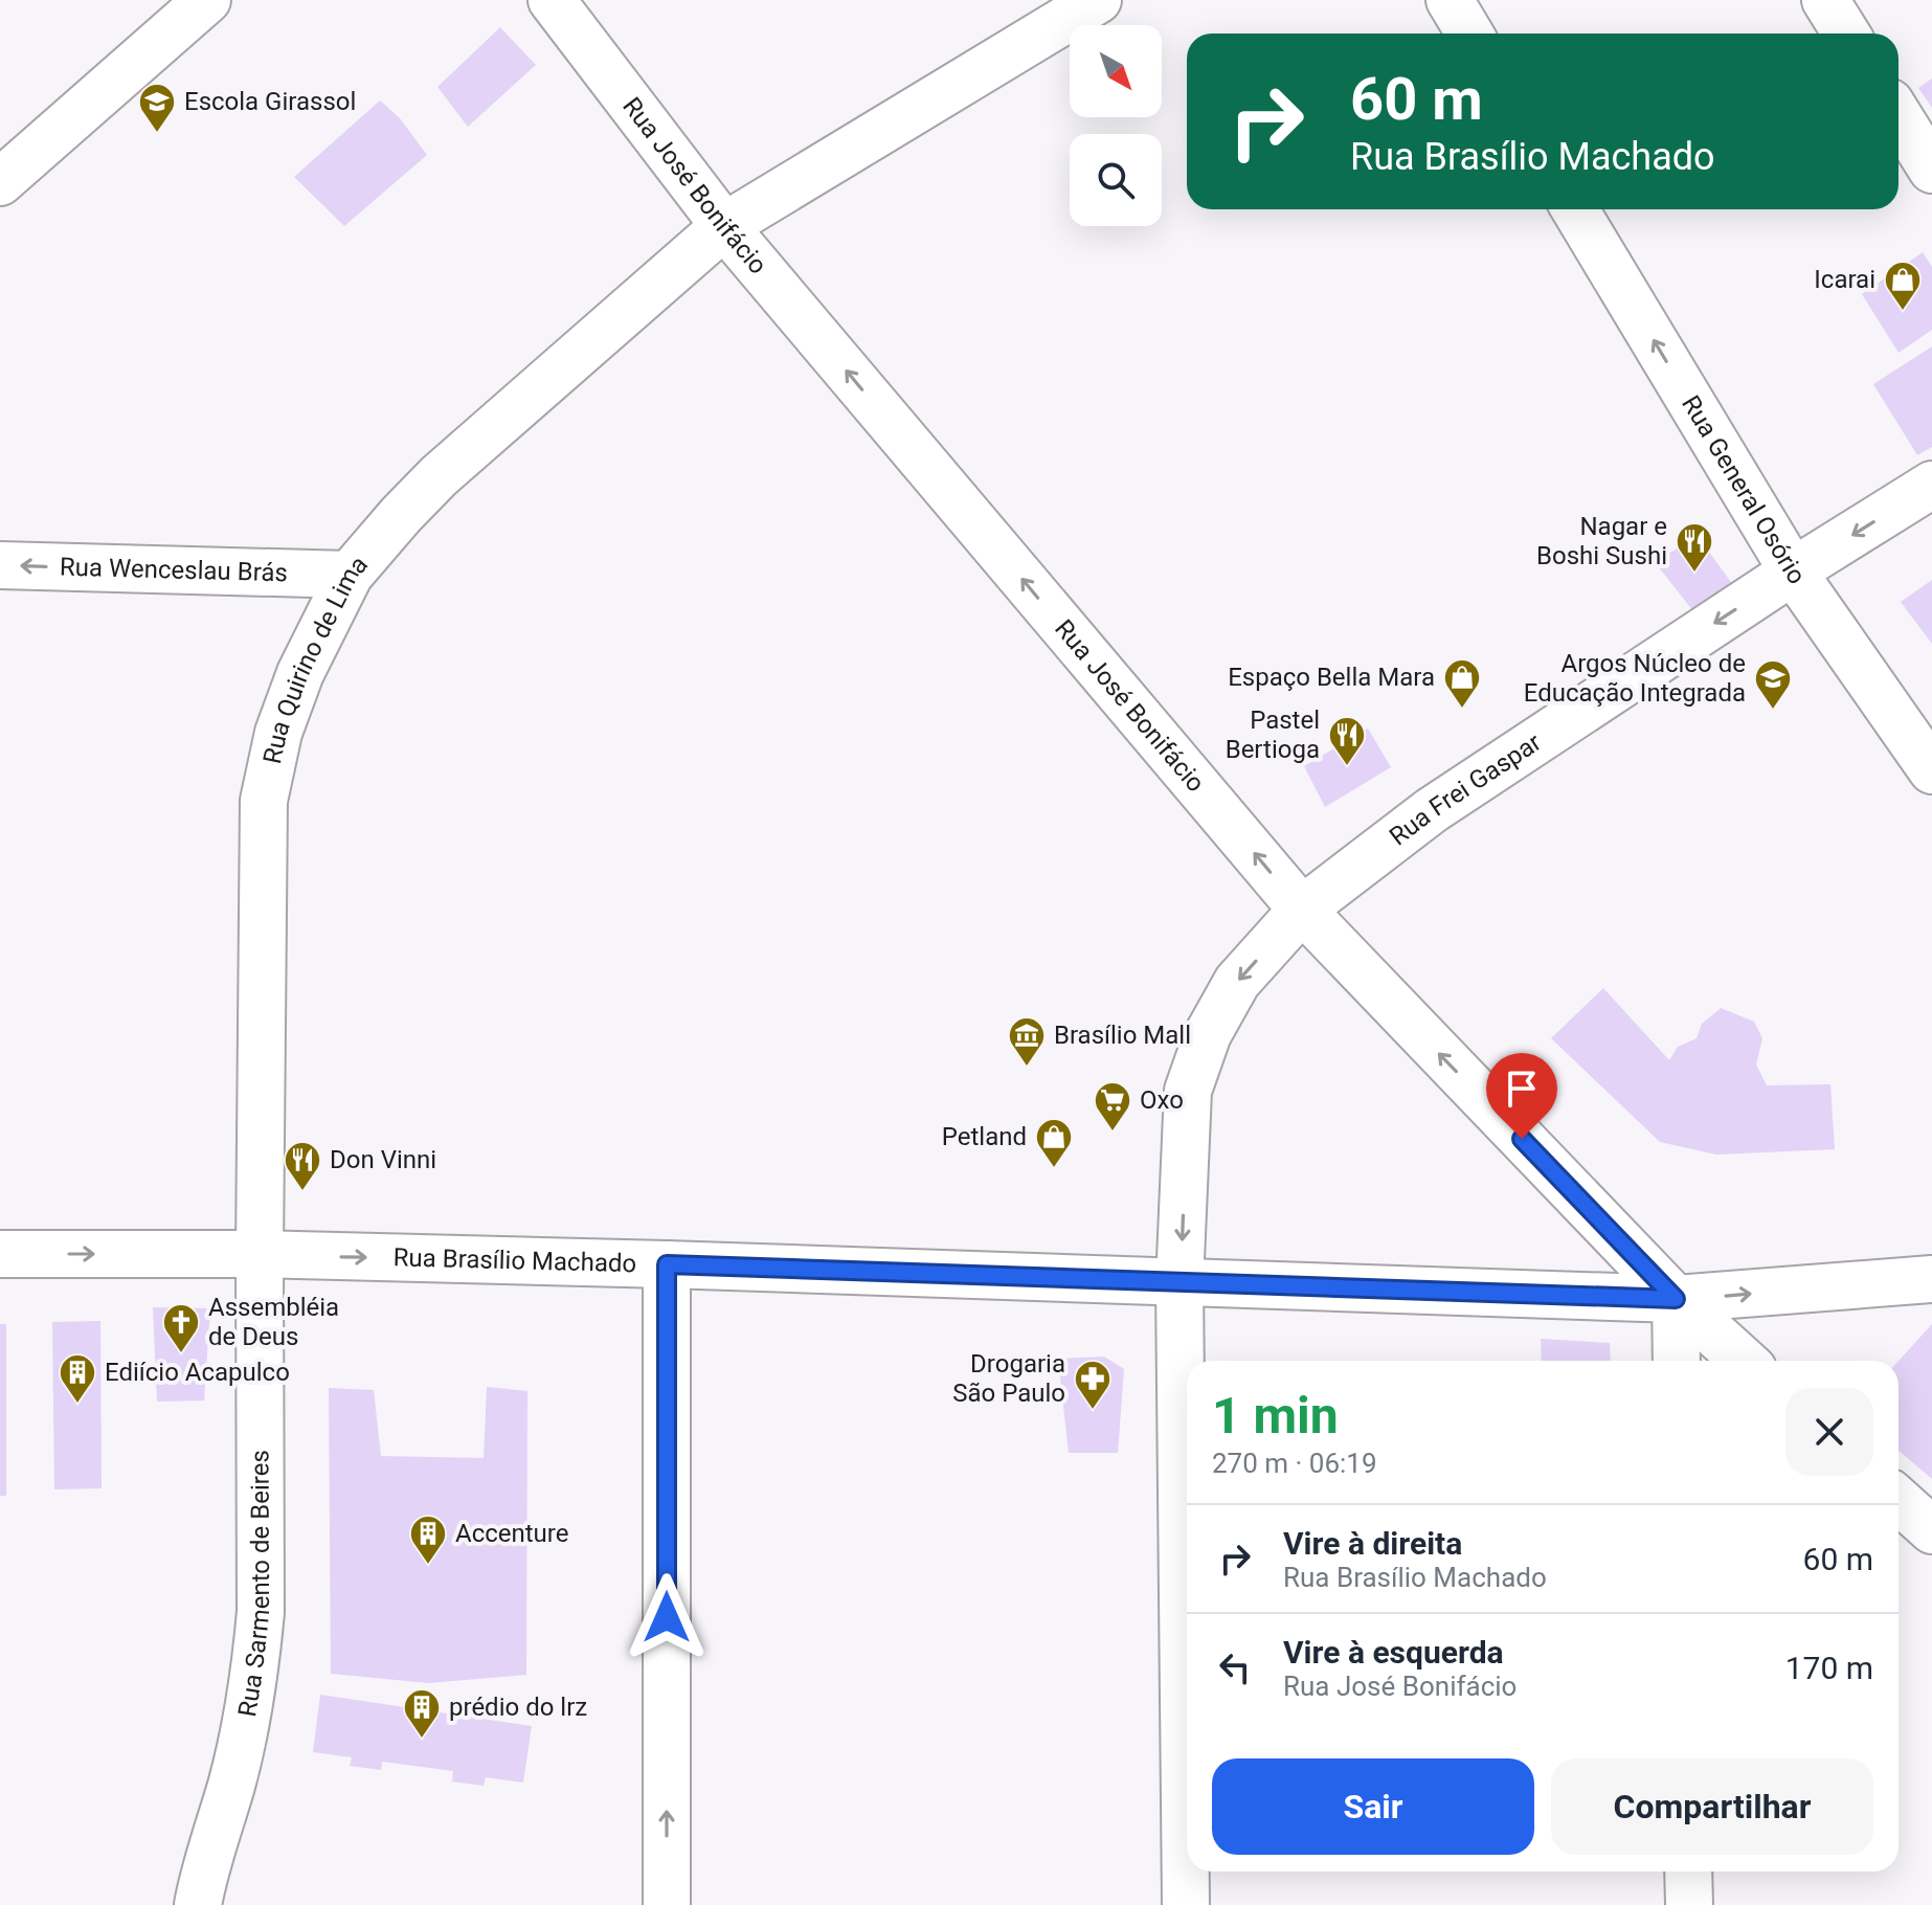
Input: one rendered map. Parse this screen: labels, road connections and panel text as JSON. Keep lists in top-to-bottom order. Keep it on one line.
{"streets":{"street":["Rua José Bonifácio","Rua General Osório","Rua Wenceslau Brás","Rua Quirino de Lima","Rua Frei Gaspar","Rua Brasílio Machado","Rua Sarmento de Beires"]},"crossings":[["Rua José Bonifácio","Rua Quirino de Lima"],["Rua José Bonifácio","Rua Frei Gaspar"],["Rua José Bonifácio","Rua Brasílio Machado"],["Rua General Osório","Rua Frei Gaspar"],["Rua Wenceslau Brás","Rua Quirino de Lima"],["Rua Quirino de Lima","Rua Brasílio Machado"],["Rua Quirino de Lima","Rua Sarmento de Beires"],["Rua Frei Gaspar","Rua Brasílio Machado"],["Rua Brasílio Machado","Rua Sarmento de Beires"]],"one_way":["Rua José Bonifácio","Rua General Osório","Rua Wenceslau Brás","Rua Frei Gaspar","Rua Brasílio Machado"],"places":{"school or university":["Escola Girassol","Argos Núcleo de Educação Integrada"],"shop":["Icarai","Espaço Bella Mara","Petland"],"restaurant":["Nagar e Boshi Sushi","Pastel Bertioga","Don Vinni"],"museum":["Brasílio Mall"],"supermarket":["Oxo"],"church":["Assembléia de Deus"],"building":["Ediício Acapulco","Accenture","prédio do lrz"],"pharmacy":["Drogaria São Paulo"]},"north":"bottom right","page":{"turn":["60 m","Rua Brasílio Machado"],"heading":["1 min","270 m · 06:19"],"list":[{"name":"Vire à direita","note":"Rua Brasílio Machado","value":"60 m"},{"name":"Vire à esquerda","note":"Rua José Bonifácio","value":"170 m"}],"buttons":["Sair","Compartilhar"]}}
